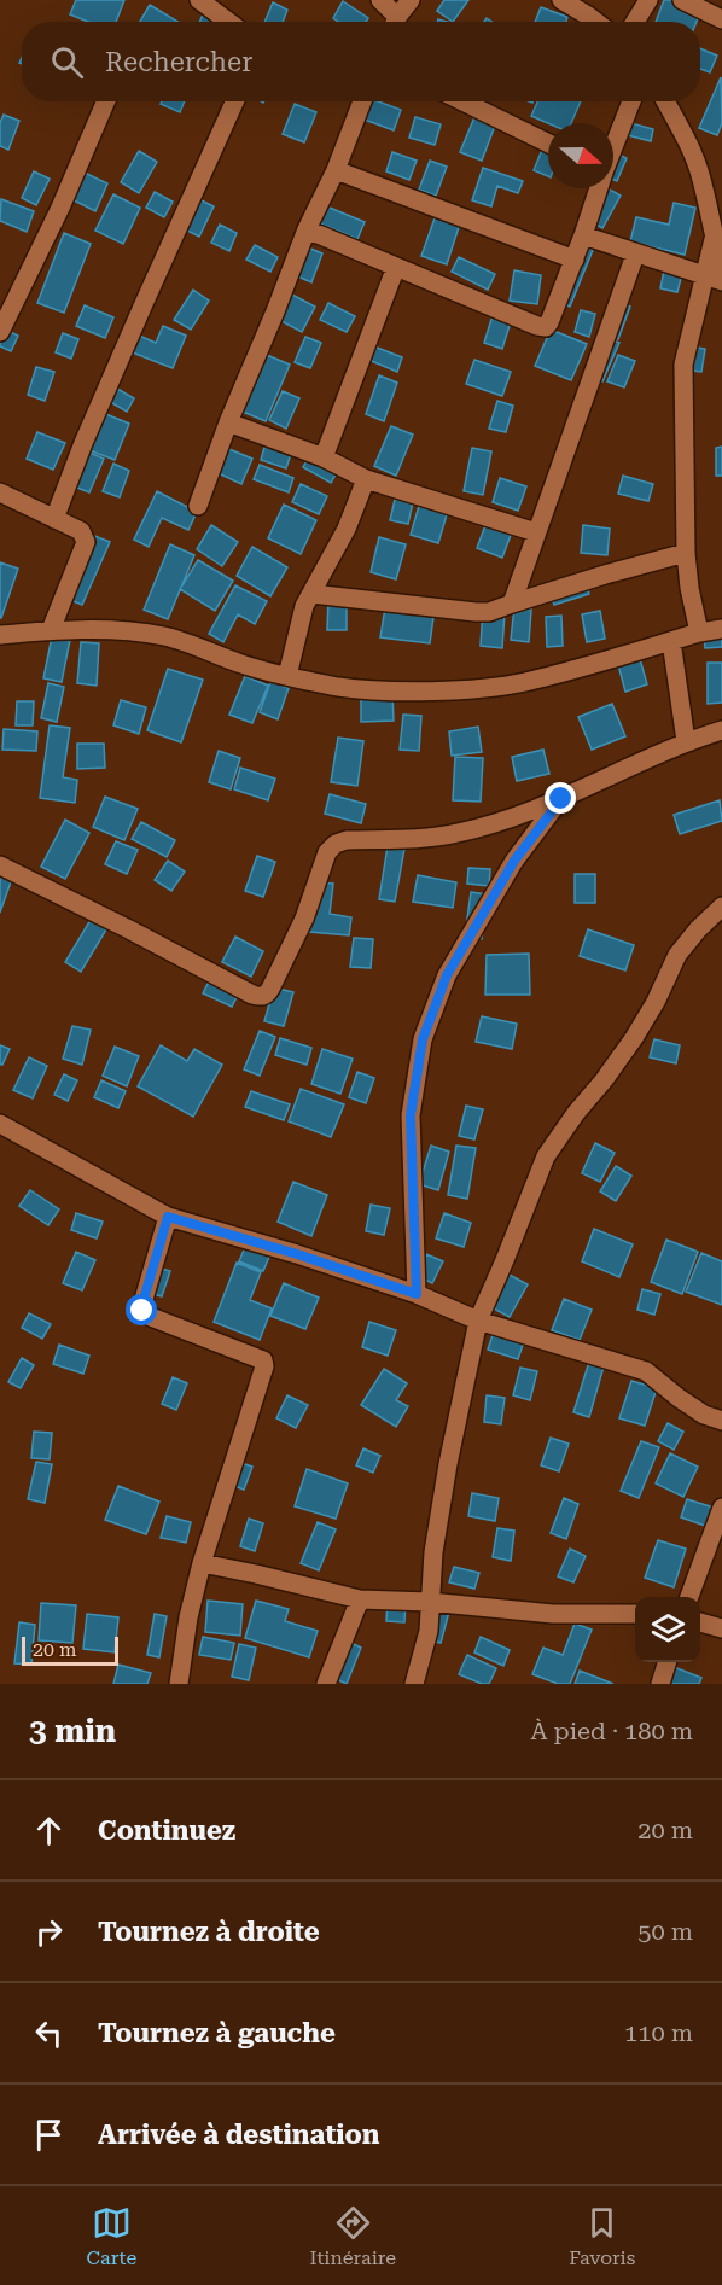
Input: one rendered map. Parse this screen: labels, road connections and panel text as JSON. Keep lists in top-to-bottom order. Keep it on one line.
{"scale_bar":"20 m","north":"right","page":{"search":"Rechercher","scale":"20 m","heading":["3 min","À pied · 180 m"],"list":[["Continuez","20 m"],["Tournez à droite","50 m"],["Tournez à gauche","110 m"],"Arrivée à destination"],"nav":["Carte","Itinéraire","Favoris"]}}
